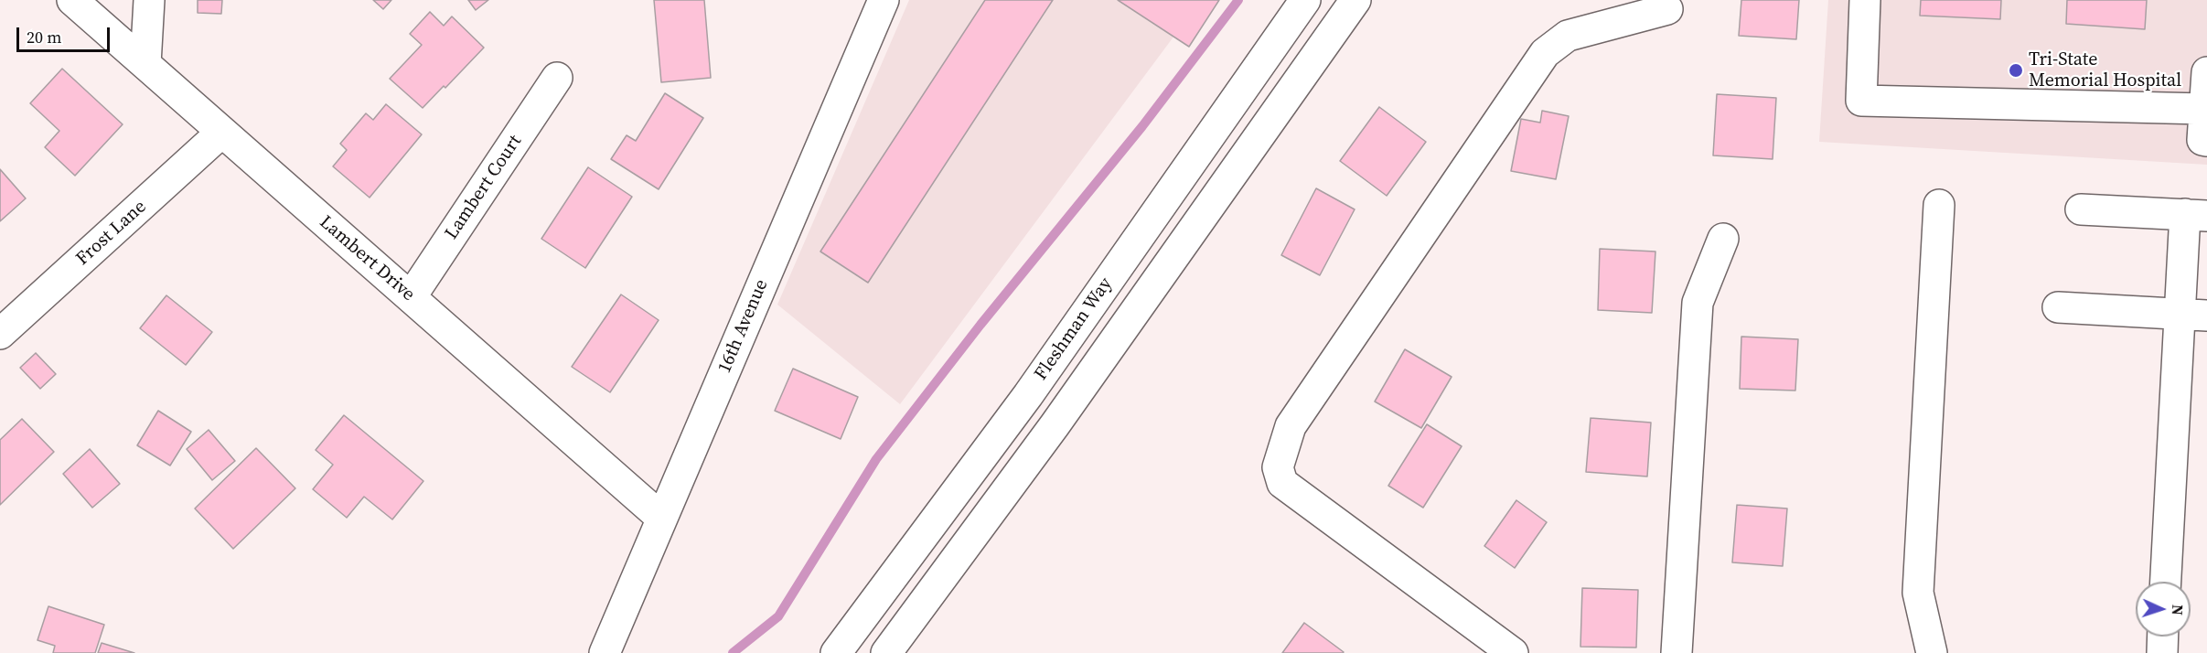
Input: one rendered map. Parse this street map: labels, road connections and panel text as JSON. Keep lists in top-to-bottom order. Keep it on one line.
{"streets":{"street":["Lambert Court","Frost Lane","Lambert Drive","16th Avenue","Fleshman Way"]},"crossings":[["Lambert Court","Lambert Drive"],["Frost Lane","Lambert Drive"],["Lambert Drive","16th Avenue"]],"places":["Tri-State Memorial Hospital"],"scale_bar":"20 m","north":"right"}
